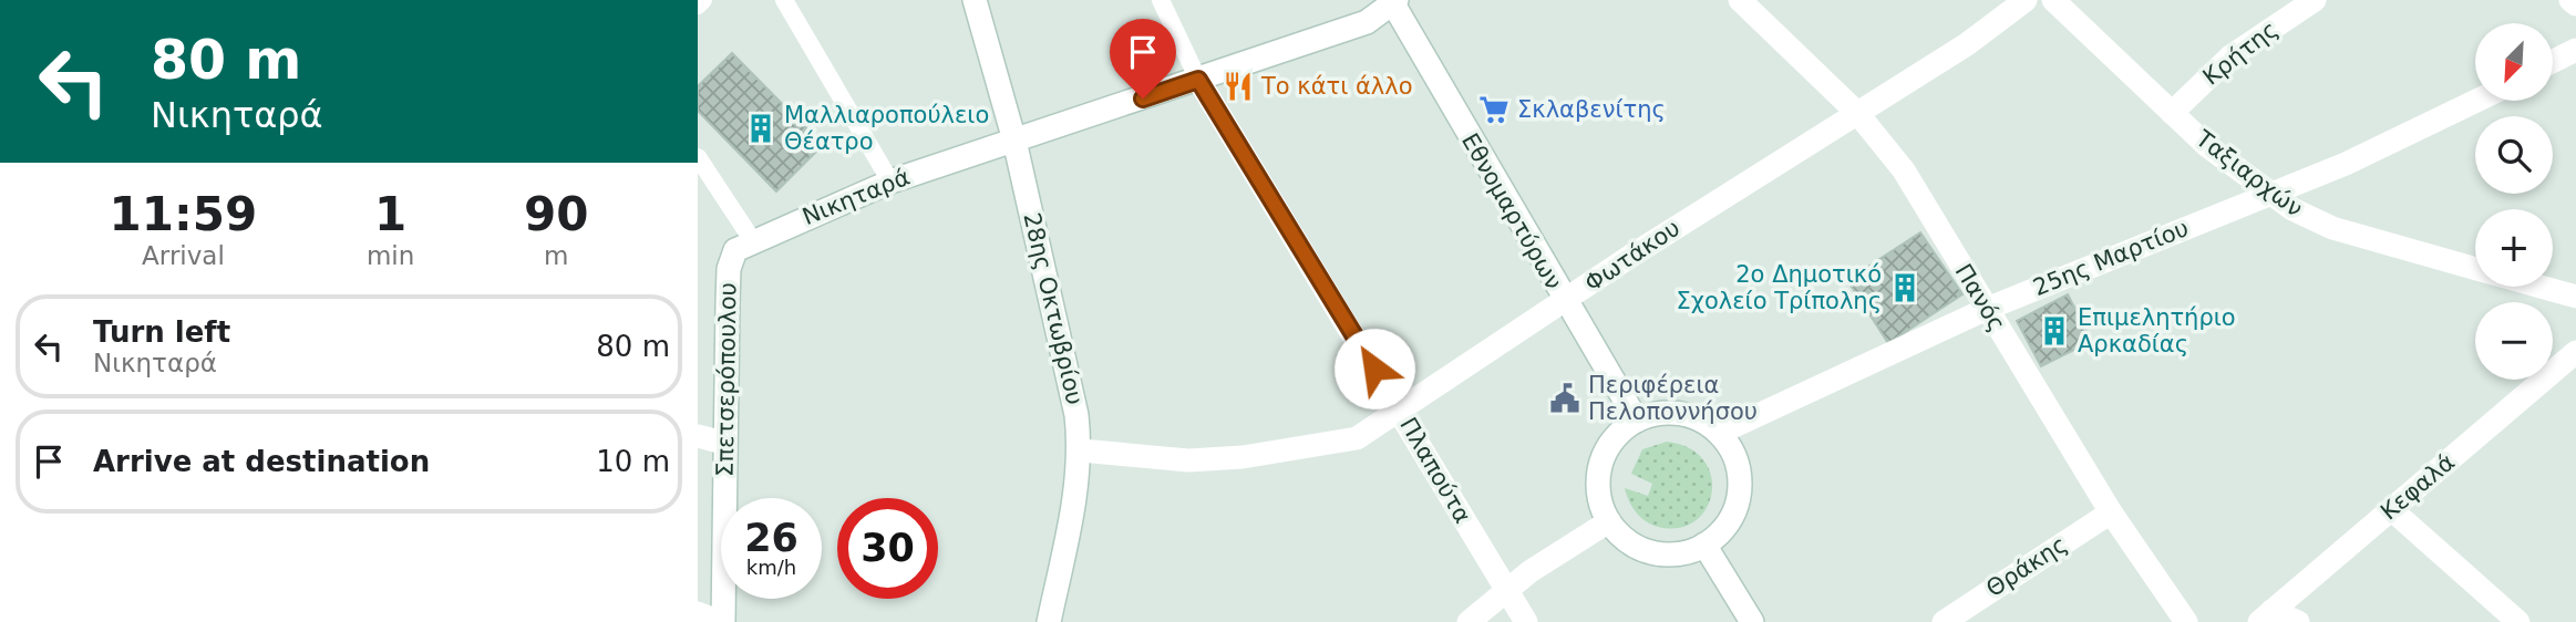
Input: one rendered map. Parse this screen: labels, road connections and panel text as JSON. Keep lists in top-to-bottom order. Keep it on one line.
{"streets":{"street":["Κρήτης","Ταξιαρχών","Νικηταρά","Εθνομαρτύρων","Φωτάκου","25ης Μαρτίου","Πανός","28ης Οκτωβρίου","Σπετσερόπουλου","Πλαπούτα","Κεφαλά","Θράκης"]},"crossings":[["Κρήτης","Ταξιαρχών"],["Ταξιαρχών","25ης Μαρτίου"],["Νικηταρά","Εθνομαρτύρων"],["Νικηταρά","28ης Οκτωβρίου"],["Νικηταρά","Σπετσερόπουλου"],["Νικηταρά","Πλαπούτα"],["Εθνομαρτύρων","Φωτάκου"],["Εθνομαρτύρων","25ης Μαρτίου"],["Φωτάκου","Πανός"],["Φωτάκου","28ης Οκτωβρίου"],["Φωτάκου","Πλαπούτα"],["25ης Μαρτίου","Πανός"],["Πανός","Θράκης"]],"places":{"restaurant":["Το κάτι άλλο"],"supermarket":["Σκλαβενίτης"],"building":["Μαλλιαροπούλειο Θέατρο","2ο Δημοτικό Σχολείο Τρίπολης","Επιμελητήριο Αρκαδίας"],"public building":["Περιφέρεια Πελοποννήσου"]},"north":"bottom left","page":{"turn":["80 m","Νικηταρά"],"map_buttons":["+","−"],"eta":["11:59","Arrival","1","min","90","m"],"list":[{"name":"Turn left","note":"Νικηταρά","value":"80 m"},{"name":"Arrive at destination","value":"10 m"}],"speed":"26 km/h","limit":"30"}}
